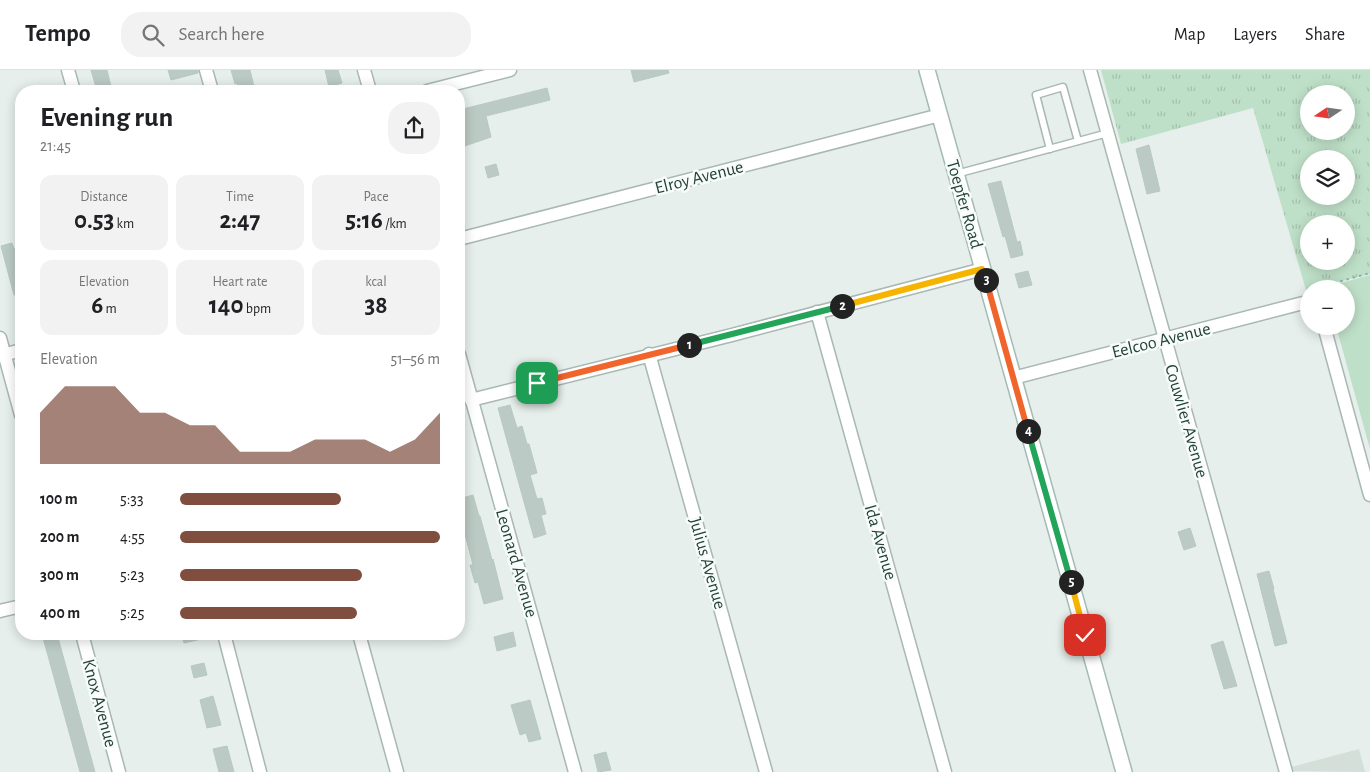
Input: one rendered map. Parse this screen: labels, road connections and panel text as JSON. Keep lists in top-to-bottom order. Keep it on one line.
{"streets":{"street":["Elroy Avenue","Toepfer Road","Eelcoo Avenue","Couwlier Avenue","Ida Avenue","Leonard Avenue","Julius Avenue","Knox Avenue"]},"crossings":[["Elroy Avenue","Toepfer Road"],["Toepfer Road","Eelcoo Avenue"],["Eelcoo Avenue","Couwlier Avenue"]],"north":"left","page":{"header":"Tempo","search":"Search here","nav":["Map","Layers","Share"],"map_buttons":["+","−"],"heading":["Evening run","21:45"],"stats":[["Distance","0.53 km"],["Time","2:47"],["Pace","5:16 /km"],["Elevation","6 m"],["Heart rate","140 bpm"],["kcal","38"]],"pins":["3","2","1","4","5"],"chart":["Elevation","51–56 m"],"list":[{"name":"100 m","note":"5:33"},{"name":"200 m","note":"4:55"},{"name":"300 m","note":"5:23"},{"name":"400 m","note":"5:25"}]}}
